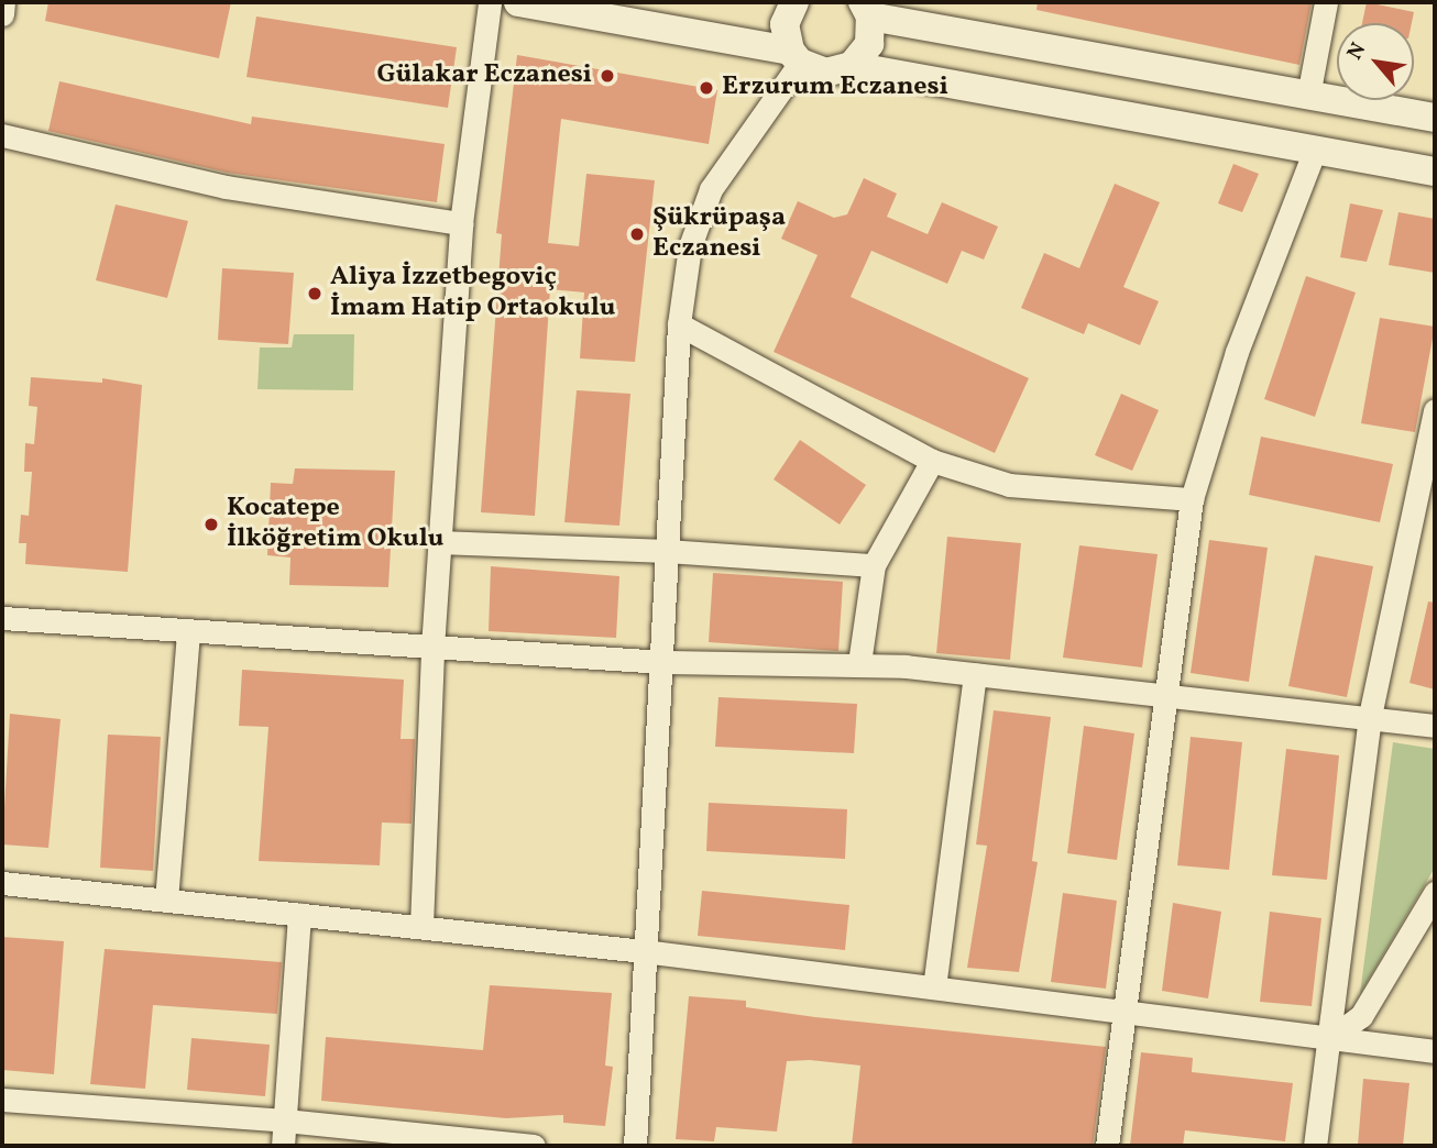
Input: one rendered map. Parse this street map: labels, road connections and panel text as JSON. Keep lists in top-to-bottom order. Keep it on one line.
{"places":["Gülakar Eczanesi","Erzurum Eczanesi","Şükrüpaşa Eczanesi","Aliya İzzetbegoviç İmam Hatip Ortaokulu","Kocatepe İlköğretim Okulu"],"north":"top left"}
